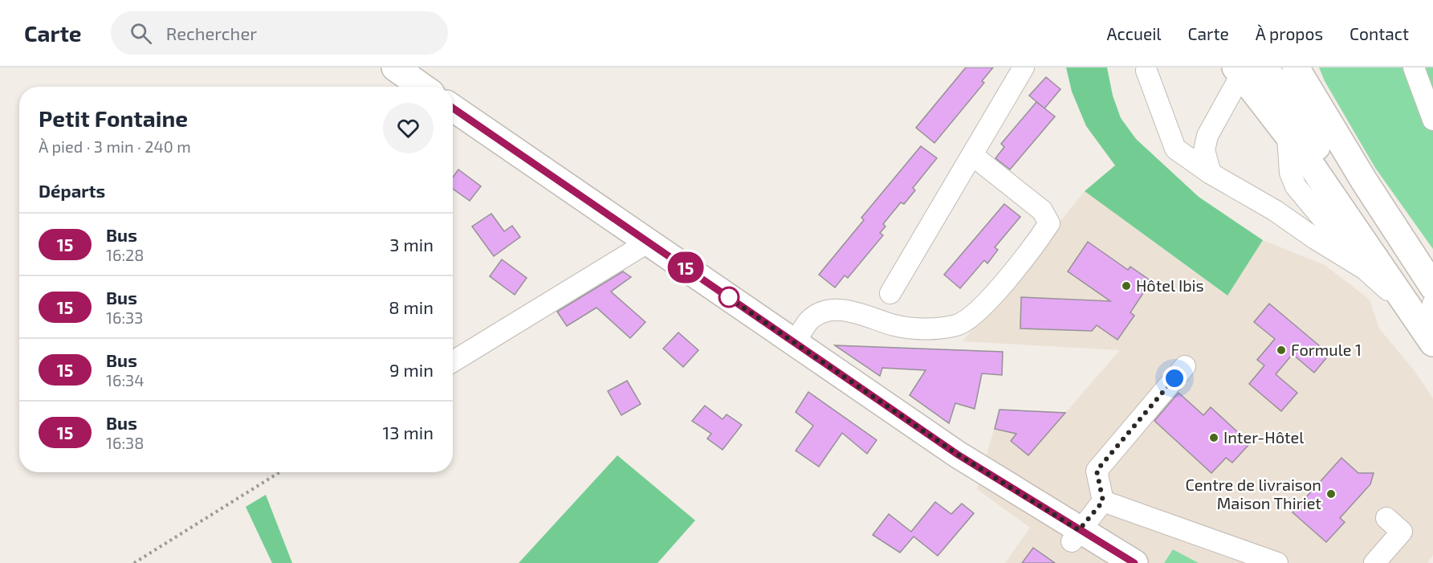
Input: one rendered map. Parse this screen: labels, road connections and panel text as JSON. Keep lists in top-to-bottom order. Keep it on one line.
{"places":["Hôtel Ibis","Formule 1","Inter-Hôtel","Centre de livraison Maison Thiriet"],"lines":["bus line 15"],"page":{"header":"Carte","search":"Rechercher","nav":["Accueil","Carte","À propos","Contact"],"on_map":"15","heading":[["Petit Fontaine","À pied · 3 min · 240 m"],"Départs"],"list":[{"mark":"15","name":"Bus","note":"16:28","value":"3 min"},{"mark":"15","name":"Bus","note":"16:33","value":"8 min"},{"mark":"15","name":"Bus","note":"16:34","value":"9 min"},{"mark":"15","name":"Bus","note":"16:38","value":"13 min"}]}}
